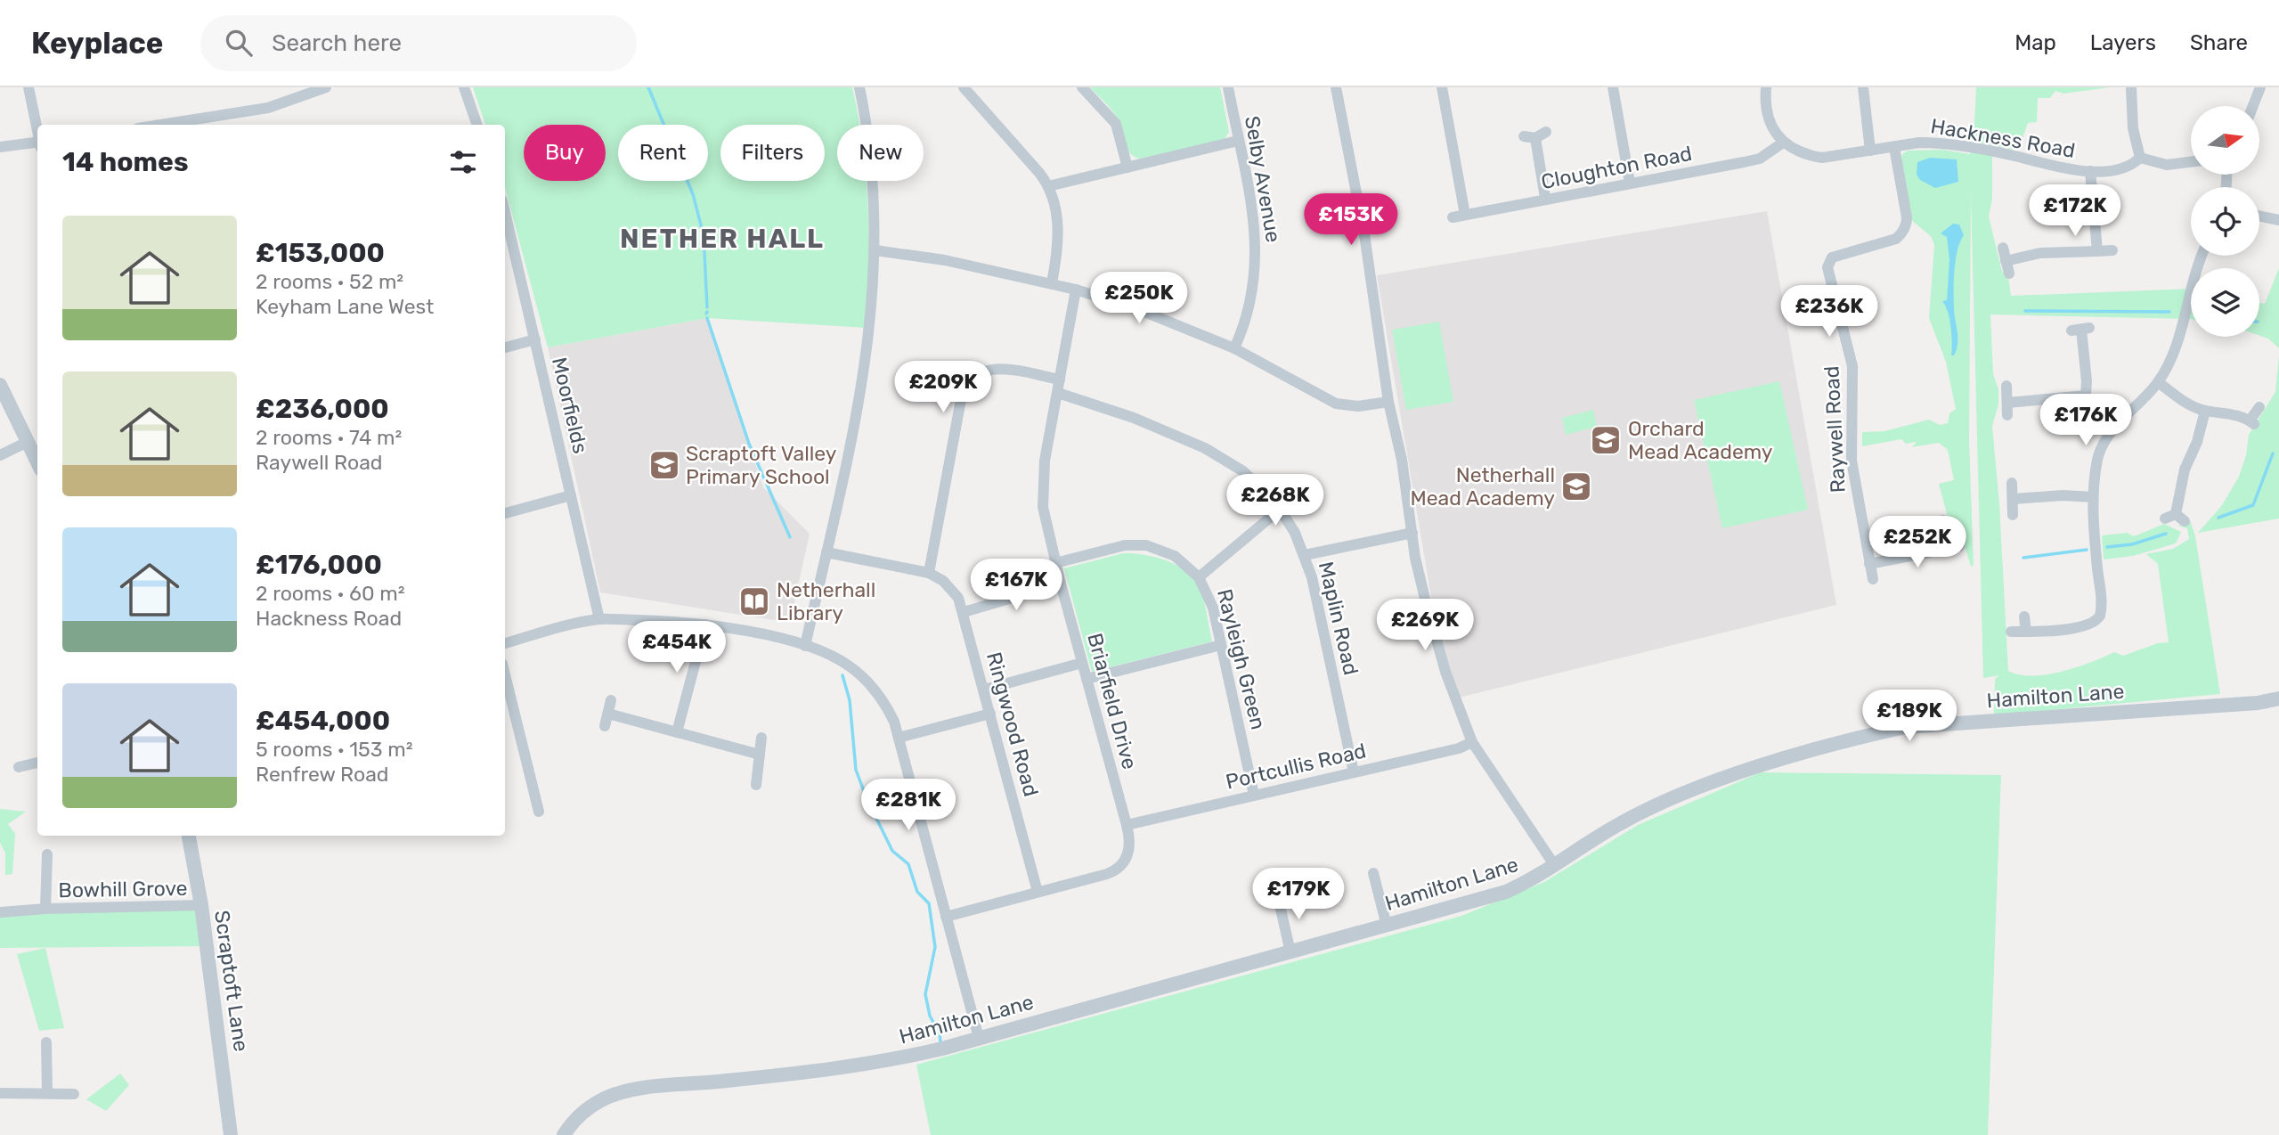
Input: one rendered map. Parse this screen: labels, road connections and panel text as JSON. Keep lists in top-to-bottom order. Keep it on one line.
{"streets":{"street":["Hackness Road","Cloughton Road","Selby Avenue","Moorfields","Raywell Road","Maplin Road","Rayleigh Green","Hamilton Lane","Briarfield Drive","Ringwood Road","Portcullis Road","Bowhill Grove","Scraptoft Lane"]},"crossings":[["Hackness Road","Cloughton Road"],["Hackness Road","Raywell Road"],["Maplin Road","Briarfield Drive"],["Maplin Road","Portcullis Road"],["Rayleigh Green","Briarfield Drive"],["Rayleigh Green","Portcullis Road"],["Briarfield Drive","Ringwood Road"],["Briarfield Drive","Portcullis Road"],["Bowhill Grove","Scraptoft Lane"]],"districts":["NETHER HALL"],"places":{"school or university":["Orchard Mead Academy","Scraptoft Valley Primary School","Netherhall Mead Academy"],"library":["Netherhall Library"]},"north":"right","page":{"header":"Keyplace","search":"Search here","nav":["Map","Layers","Share"],"chip":["Buy","Rent","Filters","New"],"heading":"14 homes","price":["£172K","£153K","£250K","£236K","£209K","£176K","£268K","£252K","£167K","£269K","£454K","£189K","£281K","£179K"],"list":[{"name":"£153,000","note":"2 rooms · 52 m² · Keyham Lane West"},{"name":"£236,000","note":"2 rooms · 74 m² · Raywell Road"},{"name":"£176,000","note":"2 rooms · 60 m² · Hackness Road"},{"name":"£454,000","note":"5 rooms · 153 m² · Renfrew Road"}]}}
